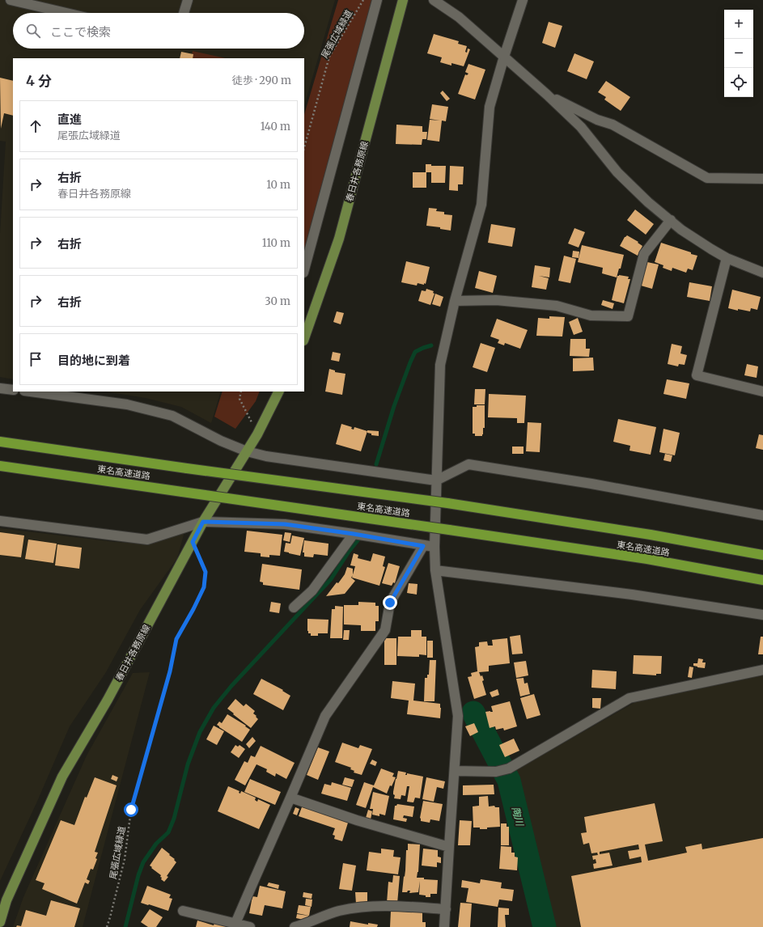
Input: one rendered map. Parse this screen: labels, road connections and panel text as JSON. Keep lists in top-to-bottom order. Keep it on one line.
{"streets":{"highway":["東名高速道路"],"main road":["春日井各務原線"],"path":["尾張広域緑道"]},"crossings":[["尾張広域緑道","春日井各務原線"]],"water":["陶川"],"page":{"map_buttons":["+","−"],"search":"ここで検索","heading":["4 分","徒歩 · 290 m"],"list":[["直進","尾張広域緑道","140 m"],["右折","春日井各務原線","10 m"],["右折","110 m"],["右折","30 m"],"目的地に到着"]}}
